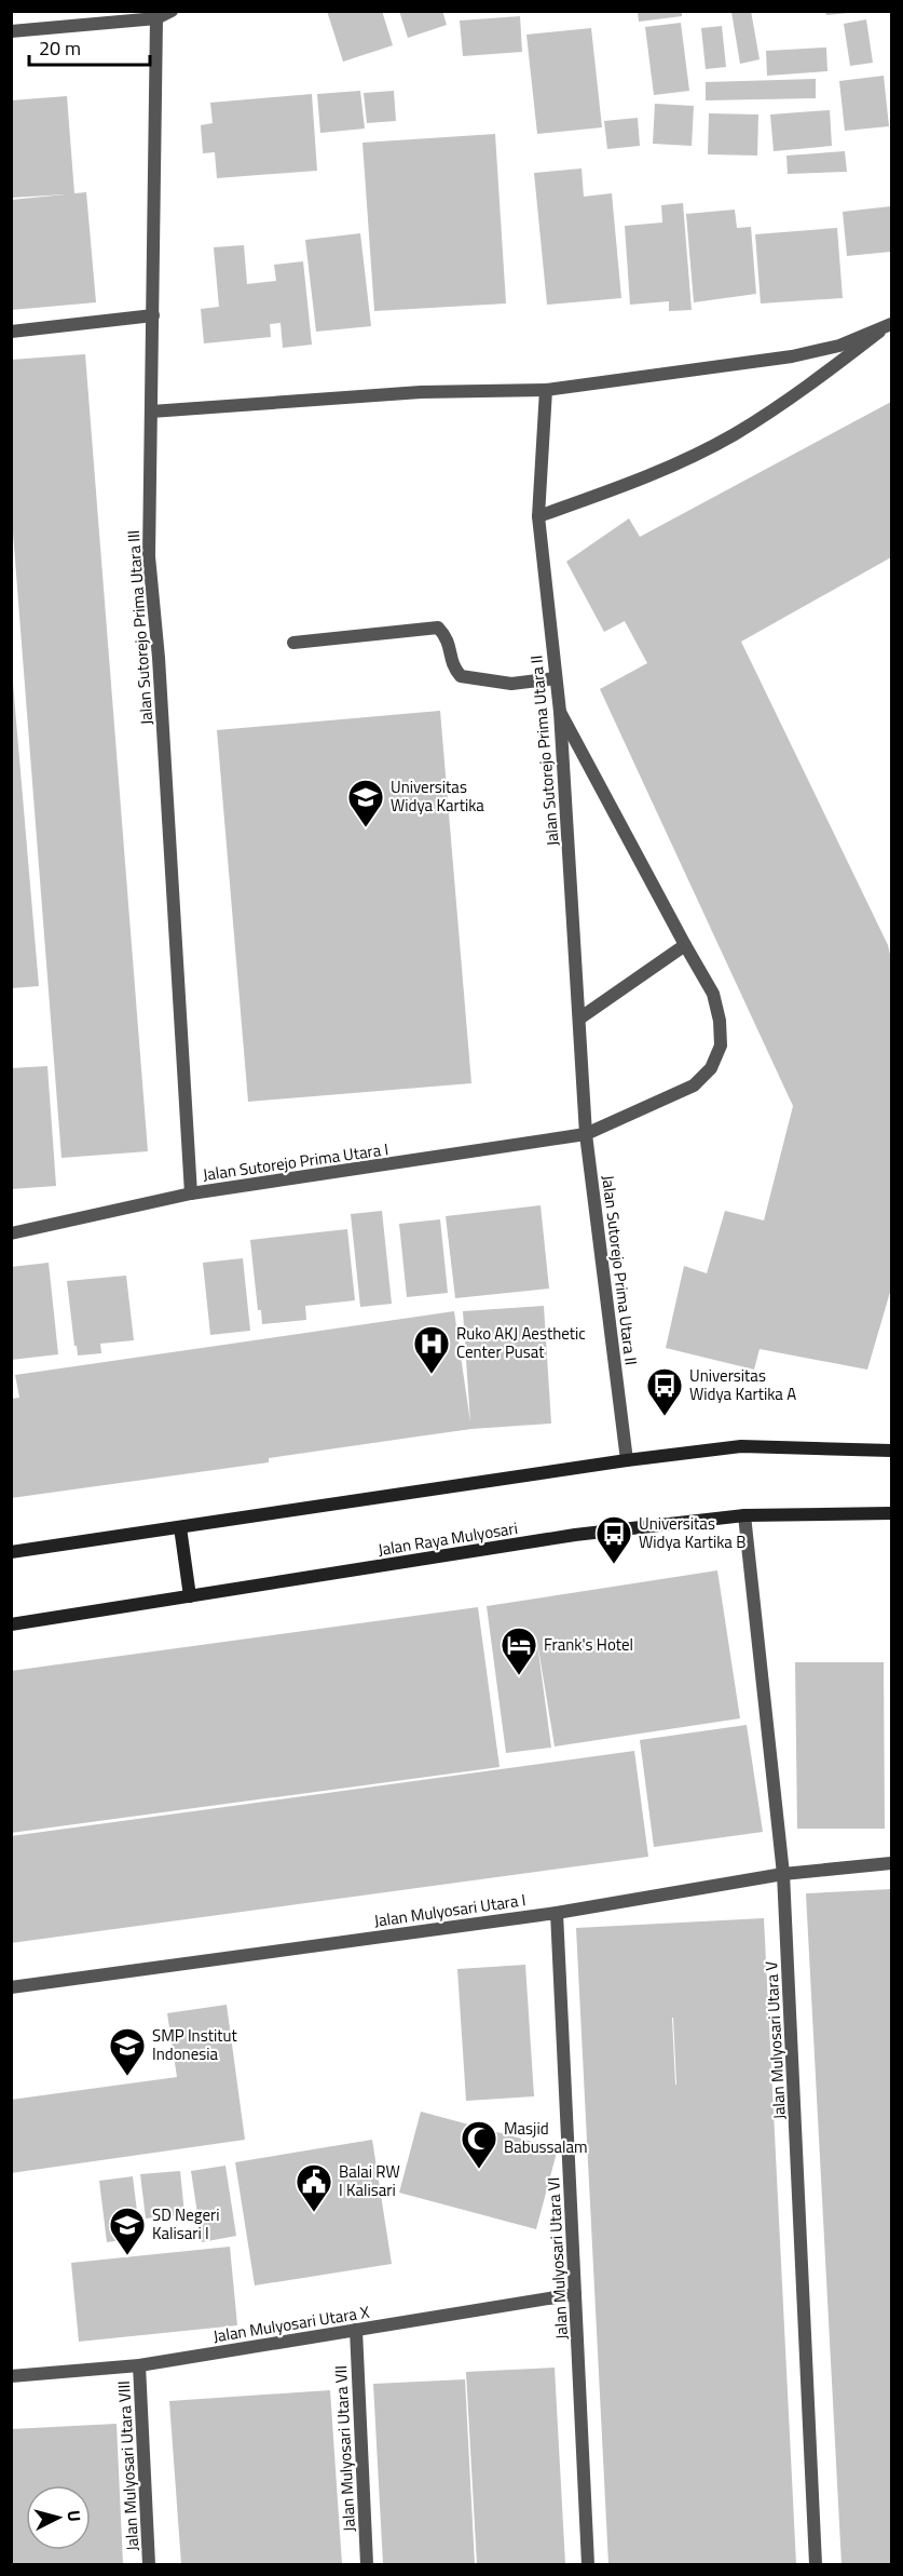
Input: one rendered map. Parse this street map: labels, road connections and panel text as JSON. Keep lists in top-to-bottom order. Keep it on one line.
{"streets":{"main road":["Jalan Raya Mulyosari"],"street":["Jalan Sutorejo Prima Utara III","Jalan Sutorejo Prima Utara II","Jalan Sutorejo Prima Utara I","Jalan Mulyosari Utara I","Jalan Mulyosari Utara V","Jalan Mulyosari Utara VI","Jalan Mulyosari Utara X","Jalan Mulyosari Utara VII","Jalan Mulyosari Utara VIII"]},"crossings":[["Jalan Sutorejo Prima Utara III","Jalan Sutorejo Prima Utara I"],["Jalan Sutorejo Prima Utara II","Jalan Sutorejo Prima Utara I"],["Jalan Raya Mulyosari","Jalan Mulyosari Utara V"],["Jalan Mulyosari Utara I","Jalan Mulyosari Utara V"],["Jalan Mulyosari Utara I","Jalan Mulyosari Utara VI"],["Jalan Mulyosari Utara VI","Jalan Mulyosari Utara X"],["Jalan Mulyosari Utara X","Jalan Mulyosari Utara VII"],["Jalan Mulyosari Utara X","Jalan Mulyosari Utara VIII"]],"places":{"school or university":["Universitas Widya Kartika","SMP Institut Indonesia","SD Negeri Kalisari I"],"hospital":["Ruko AKJ Aesthetic Center Pusat"],"bus stop":["Universitas Widya Kartika A","Universitas Widya Kartika B"],"hotel":["Frank's Hotel"],"mosque":["Masjid Babussalam"],"public building":["Balai RW I Kalisari"]},"scale_bar":"20 m","north":"right"}
